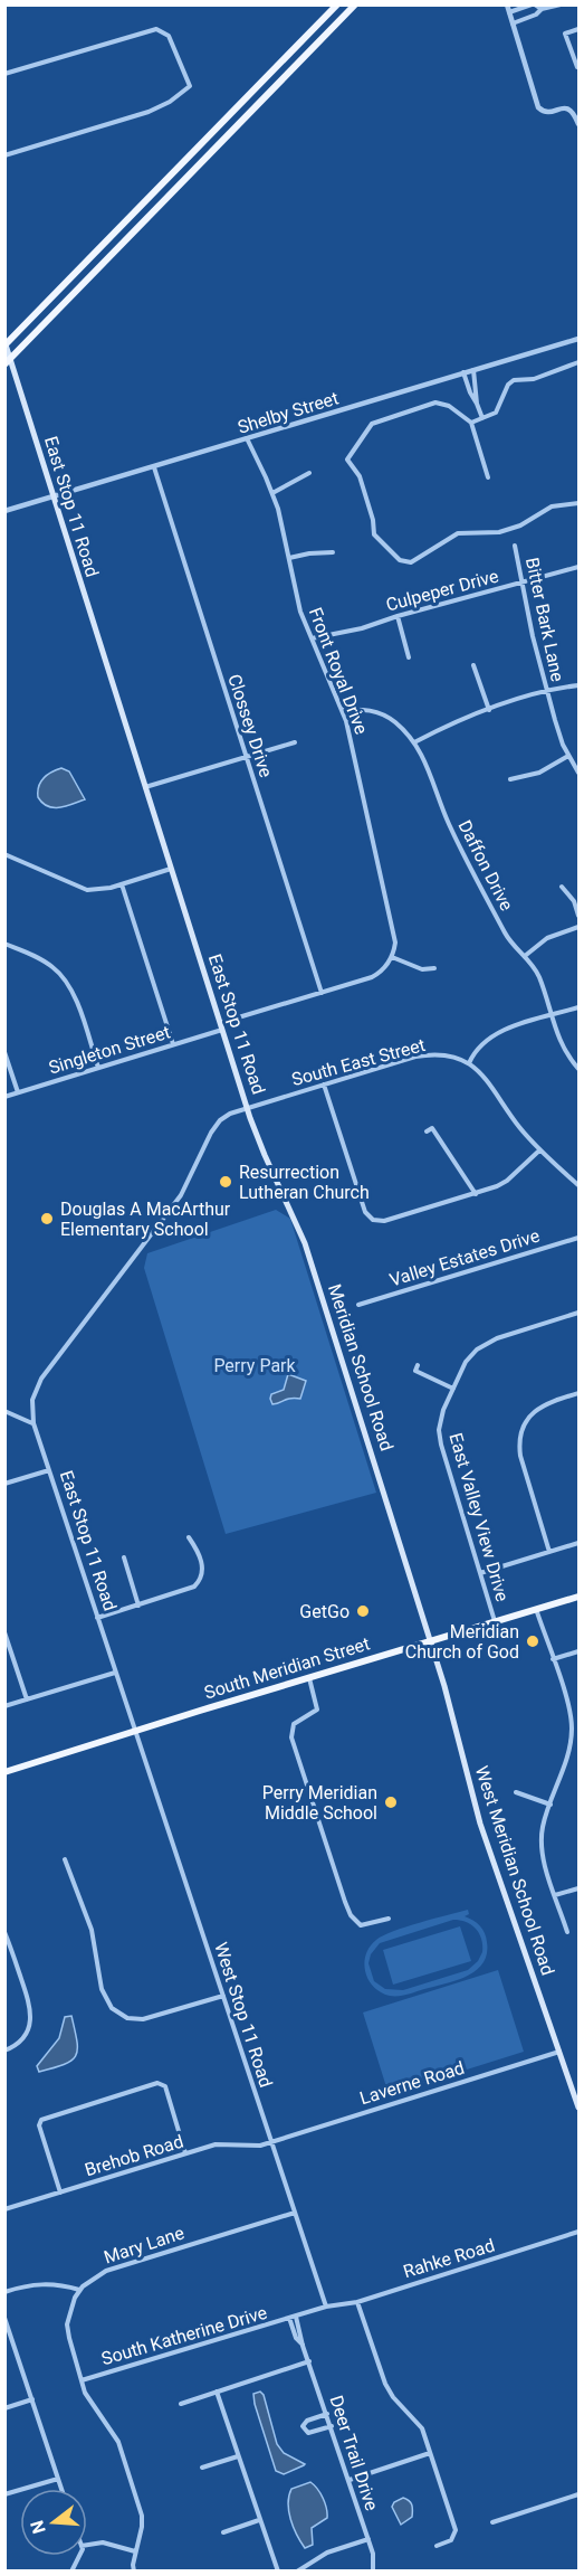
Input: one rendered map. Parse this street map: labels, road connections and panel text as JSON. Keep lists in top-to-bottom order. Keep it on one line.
{"streets":{"main road":["East Stop 11 Road","Meridian School Road","South Meridian Street","West Meridian School Road"],"street":["Shelby Street","Culpeper Drive","Bitter Bark Lane","Front Royal Drive","Clossey Drive","Daffon Drive","Singleton Street","South East Street","Valley Estates Drive","East Valley View Drive","West Stop 11 Road","Laverne Road","Brehob Road","Mary Lane","Rahke Road","South Katherine Drive","Deer Trail Drive"]},"crossings":[["Shelby Street","East Stop 11 Road"],["Shelby Street","Front Royal Drive"],["Shelby Street","Clossey Drive"],["East Stop 11 Road","Singleton Street"],["East Stop 11 Road","South East Street"],["East Stop 11 Road","Meridian School Road"],["East Stop 11 Road","South Meridian Street"],["East Stop 11 Road","West Stop 11 Road"],["Culpeper Drive","Bitter Bark Lane"],["Culpeper Drive","Front Royal Drive"],["Front Royal Drive","Daffon Drive"],["Front Royal Drive","Singleton Street"],["Clossey Drive","Singleton Street"],["South East Street","Meridian School Road"],["Meridian School Road","South Meridian Street"],["Meridian School Road","West Meridian School Road"],["East Valley View Drive","South Meridian Street"],["South Meridian Street","West Meridian School Road"],["South Meridian Street","West Stop 11 Road"],["West Meridian School Road","Laverne Road"],["West Stop 11 Road","Laverne Road"],["West Stop 11 Road","Brehob Road"],["West Stop 11 Road","Mary Lane"],["West Stop 11 Road","Rahke Road"],["West Stop 11 Road","South Katherine Drive"],["Laverne Road","Brehob Road"],["Rahke Road","South Katherine Drive"]],"parks":["Perry Park"],"places":["Resurrection Lutheran Church","Douglas A MacArthur Elementary School","GetGo","Meridian Church of God","Perry Meridian Middle School"],"north":"left"}
